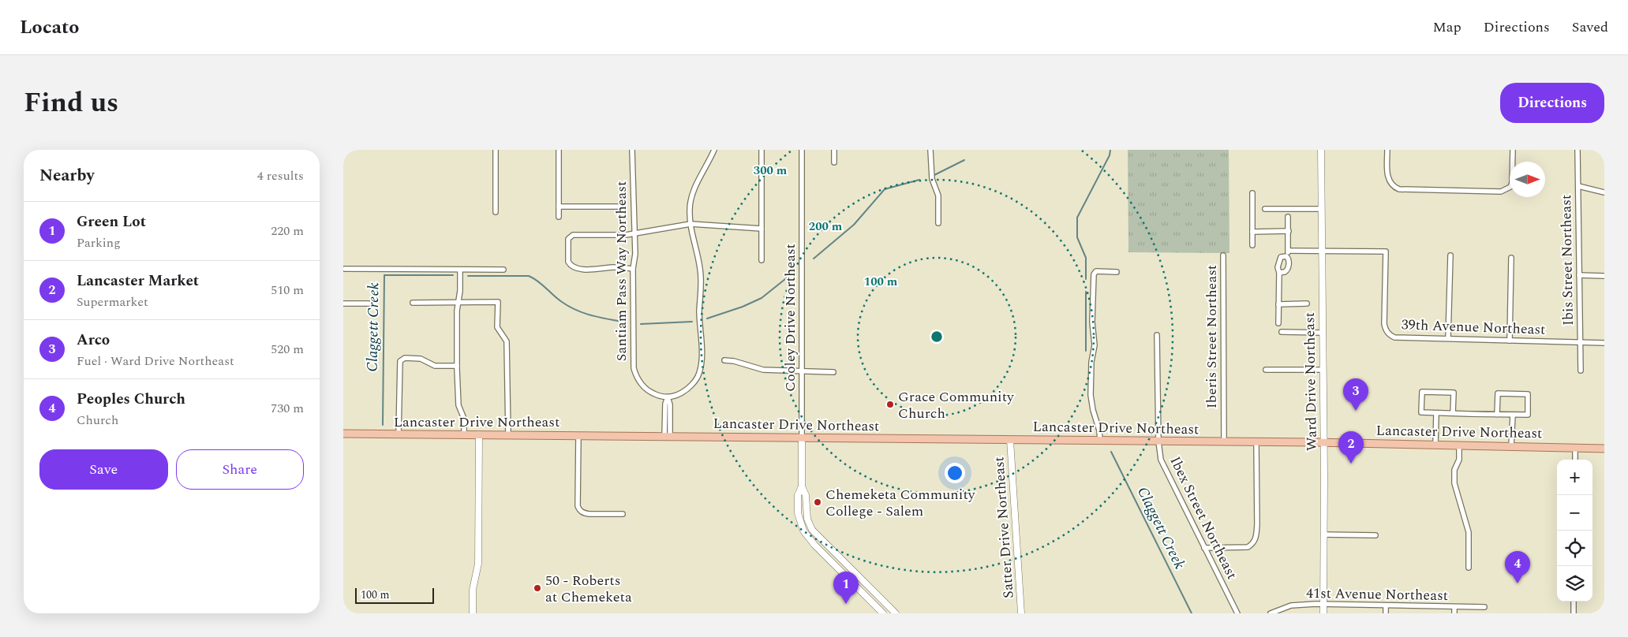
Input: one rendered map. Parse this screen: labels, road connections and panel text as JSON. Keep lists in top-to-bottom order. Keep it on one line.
{"streets":{"main road":["Lancaster Drive Northeast"],"street":["Ibis Street Northeast","Santiam Pass Way Northeast","Cooley Drive Northeast","39th Avenue Northeast","Iberis Street Northeast","Ward Drive Northeast","Ibex Street Northeast","Satter Drive Northeast","41st Avenue Northeast"]},"crossings":[["Ibis Street Northeast","39th Avenue Northeast"],["Cooley Drive Northeast","Lancaster Drive Northeast"],["39th Avenue Northeast","Ward Drive Northeast"],["Iberis Street Northeast","Lancaster Drive Northeast"],["Ward Drive Northeast","Lancaster Drive Northeast"],["Ward Drive Northeast","41st Avenue Northeast"],["Lancaster Drive Northeast","Ibex Street Northeast"],["Lancaster Drive Northeast","Satter Drive Northeast"]],"water":["Claggett Creek"],"places":["Grace Community Church","Chemeketa Community College - Salem","50 - Roberts at Chemeketa"],"scale_bar":"100 m","north":"right","page":{"header":"Locato","nav":["Map","Directions","Saved"],"title":"Find us","buttons":["Directions",["Save","Share"]],"heading":["Nearby","4 results"],"list":[{"mark":"1","name":"Green Lot","note":"Parking","value":"220 m"},{"mark":"2","name":"Lancaster Market","note":"Supermarket","value":"510 m"},{"mark":"3","name":"Arco","note":"Fuel · Ward Drive Northeast","value":"520 m"},{"mark":"4","name":"Peoples Church","note":"Church","value":"730 m"}],"pins":["3","2","4","1"],"map_buttons":["+","−"],"scale":"100 m"},"rings":["300 m","200 m","100 m"]}
